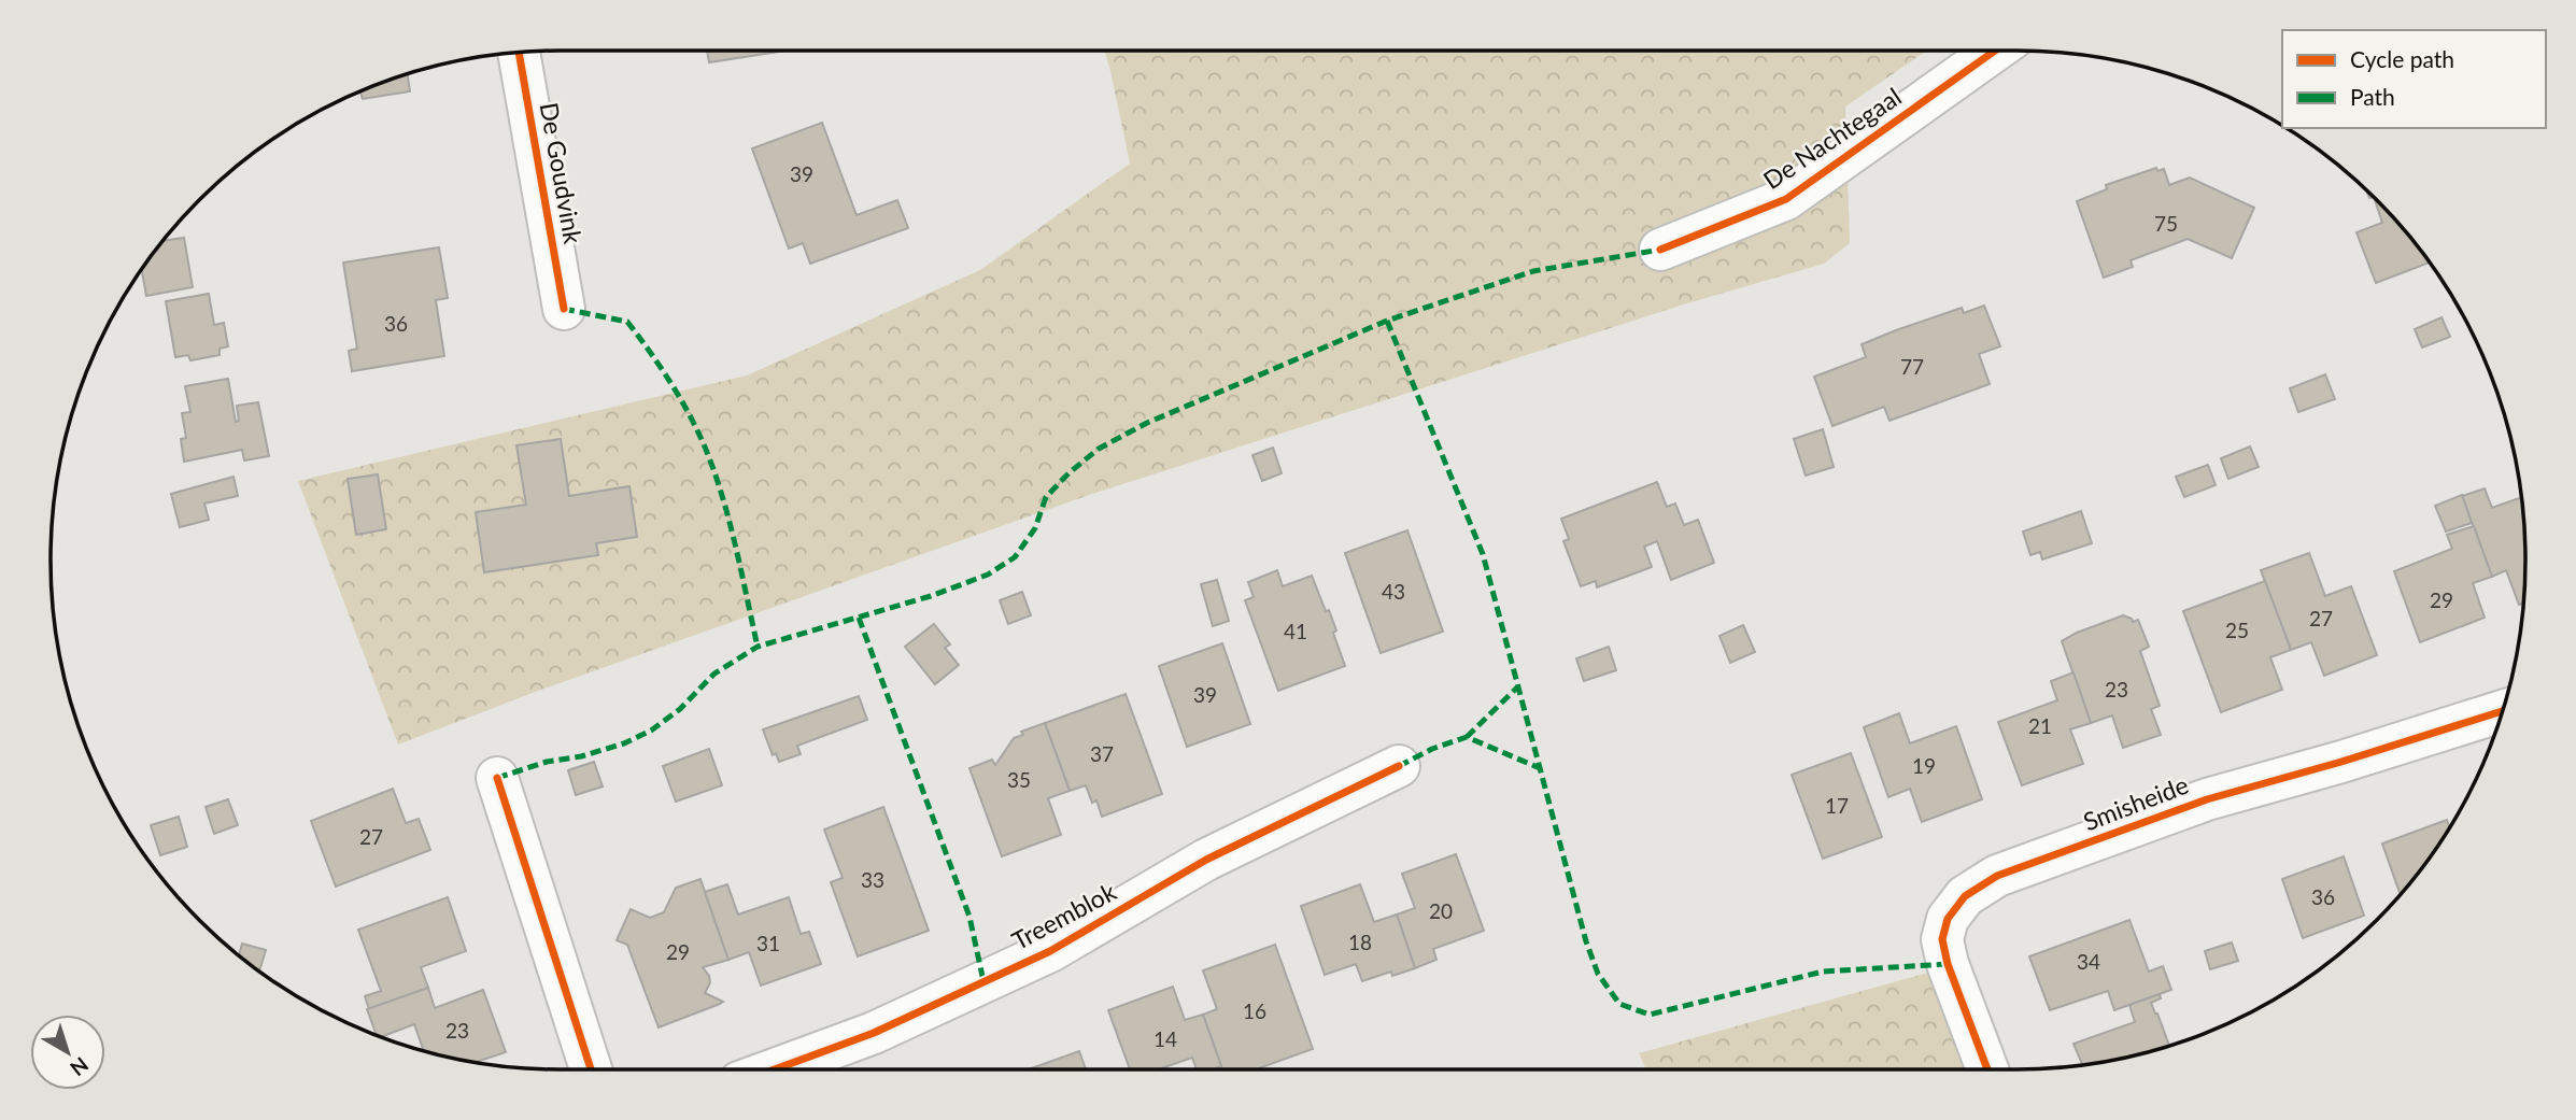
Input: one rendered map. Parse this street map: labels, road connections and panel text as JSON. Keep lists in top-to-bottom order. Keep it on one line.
{"streets":{"street":["De Nachtegaal","De Goudvink","Smisheide","Treemblok"]},"house_numbers":["39","75","36","77","43","29","27","25","41","23","39","21","37","19","35","17","27","33","36","20","18","31","29","34","16","23","14"],"legend":["Cycle path","Path"],"north":"bottom right"}
